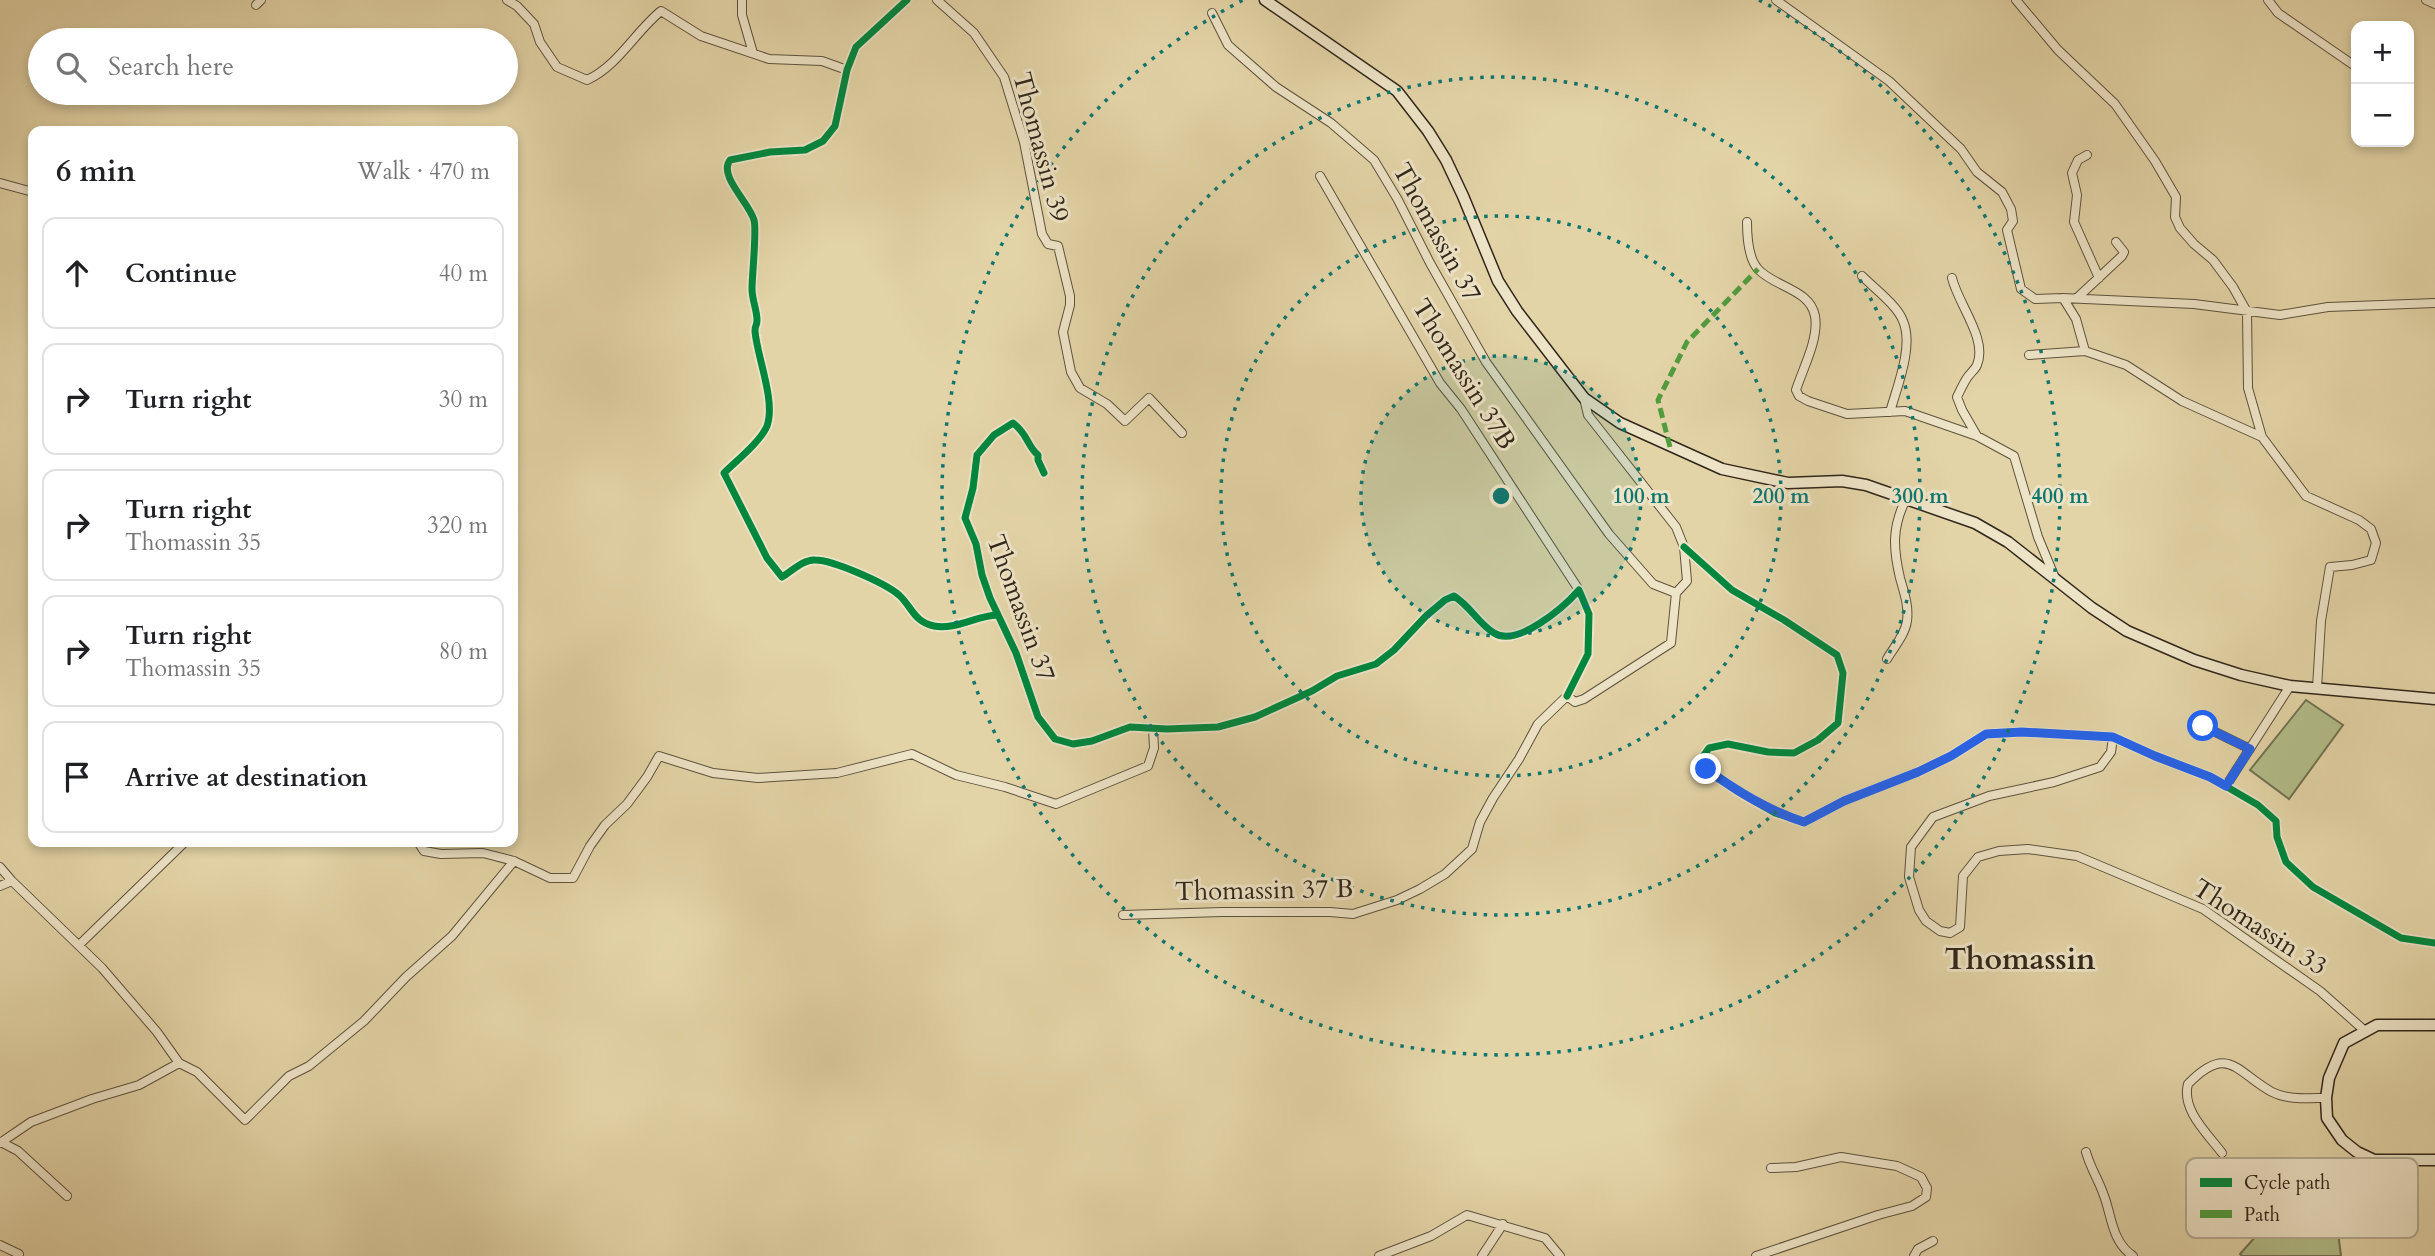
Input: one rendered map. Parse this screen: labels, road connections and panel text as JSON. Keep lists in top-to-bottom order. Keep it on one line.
{"streets":{"street":["Thomassin 39","Thomassin 37","Thomassin 37B","Thomassin 37 B","Thomassin 33"]},"crossings":[["Thomassin 37","Thomassin 37B"],["Thomassin 37B","Thomassin 37 B"]],"districts":["Thomassin"],"legend":["Cycle path","Path"],"page":{"map_buttons":["+","−"],"search":"Search here","heading":["6 min","Walk · 470 m"],"list":[["Continue","40 m"],["Turn right","30 m"],["Turn right","Thomassin 35","320 m"],["Turn right","Thomassin 35","80 m"],"Arrive at destination"]},"rings":["100 m","200 m","300 m","400 m"]}
